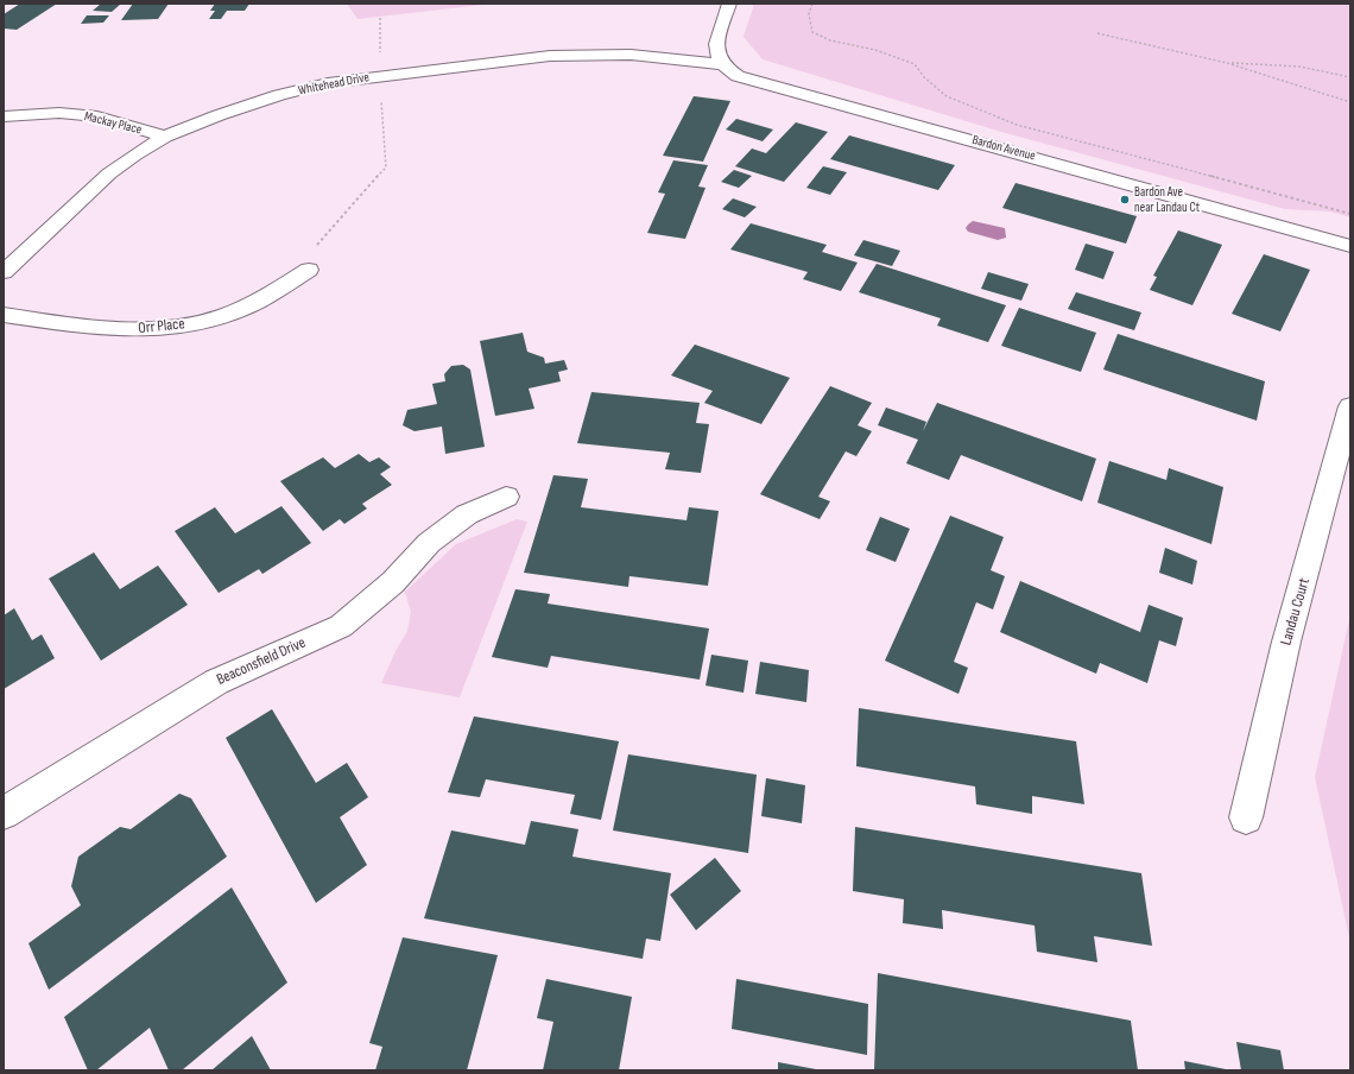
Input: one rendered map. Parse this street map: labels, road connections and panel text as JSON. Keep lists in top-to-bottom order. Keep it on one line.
{"streets":{"street":["Whitehead Drive","Mackay Place","Bardon Avenue","Orr Place","Landau Court","Beaconsfield Drive"]},"crossings":[["Whitehead Drive","Mackay Place"],["Whitehead Drive","Bardon Avenue"]],"places":["Bardon Ave near Landau Ct"]}
